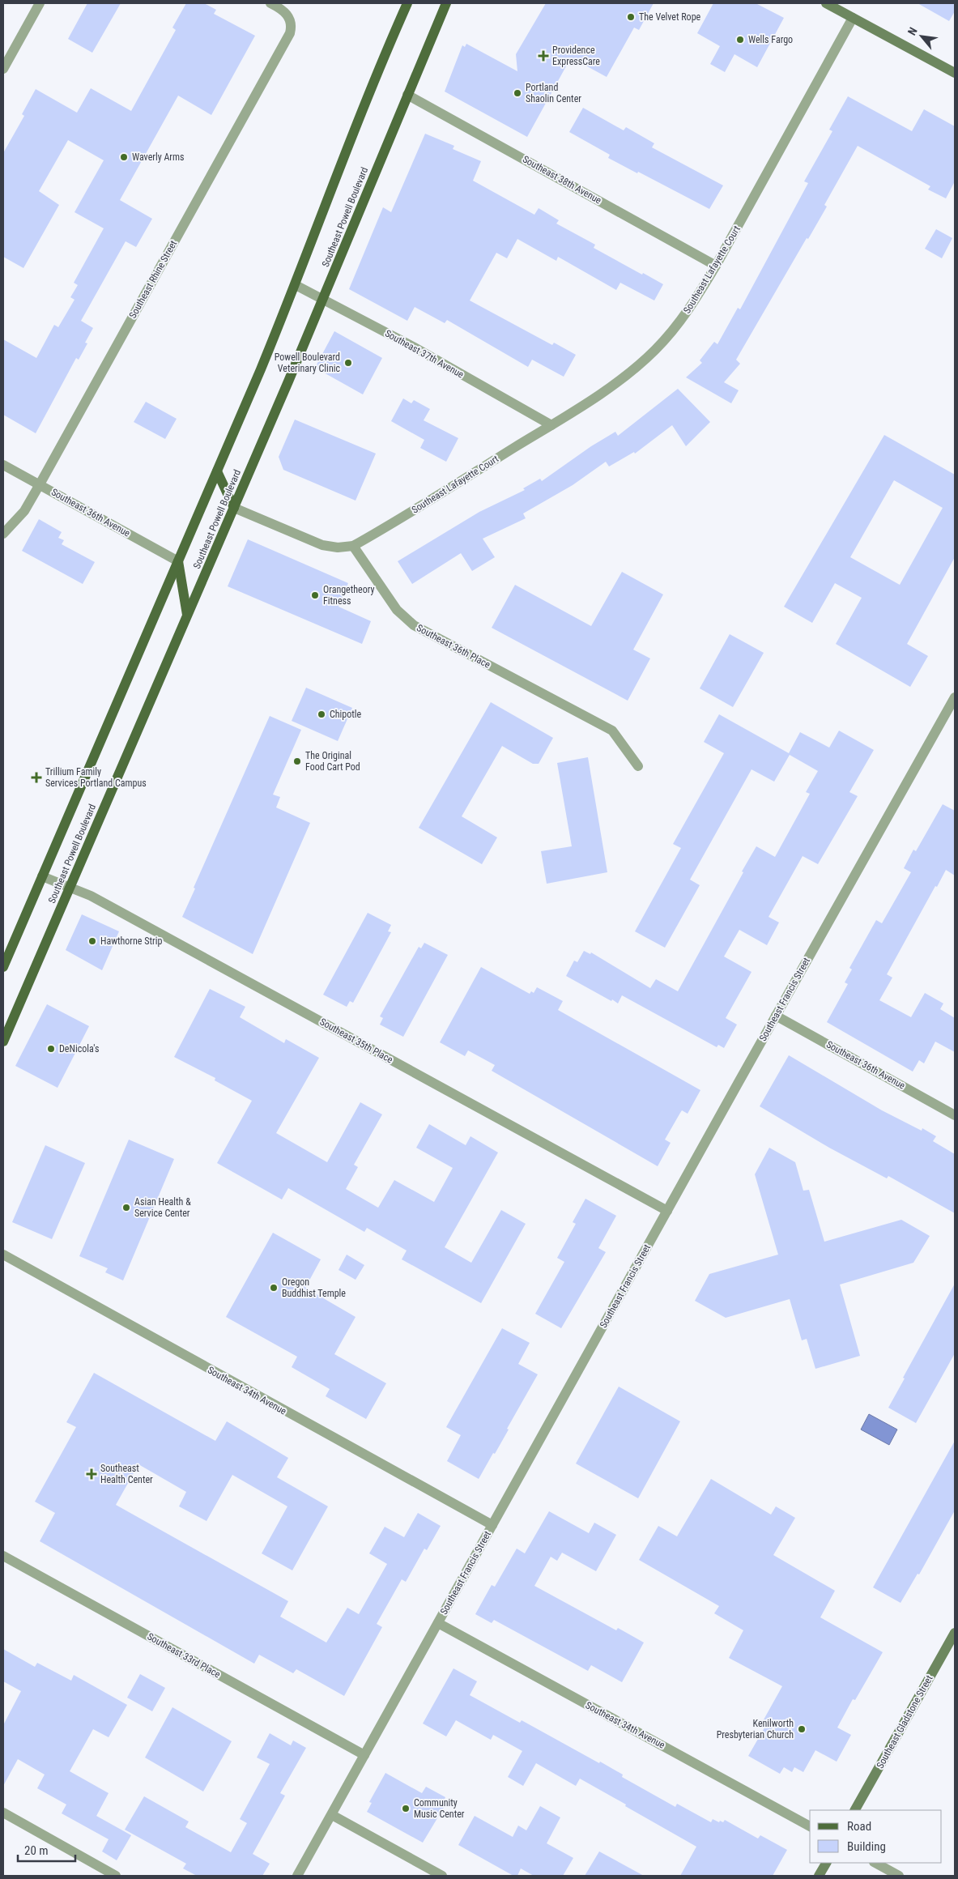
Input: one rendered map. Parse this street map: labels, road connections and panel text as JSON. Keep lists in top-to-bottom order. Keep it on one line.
{"streets":{"main road":["Southeast Powell Boulevard"],"street":["Southeast 38th Avenue","Southeast Lafayette Court","Southeast Rhine Street","Southeast 37th Avenue","Southeast 36th Avenue","Southeast 36th Place","Southeast Francis Street","Southeast 35th Place","Southeast 34th Avenue","Southeast 33rd Place","Southeast Gladstone Street"]},"crossings":[["Southeast 38th Avenue","Southeast Powell Boulevard"],["Southeast 38th Avenue","Southeast Lafayette Court"],["Southeast Powell Boulevard","Southeast 37th Avenue"],["Southeast Powell Boulevard","Southeast 36th Avenue"],["Southeast Powell Boulevard","Southeast 35th Place"],["Southeast Lafayette Court","Southeast 37th Avenue"],["Southeast Lafayette Court","Southeast 36th Place"],["Southeast Rhine Street","Southeast 36th Avenue"],["Southeast 36th Avenue","Southeast Francis Street"],["Southeast Francis Street","Southeast 35th Place"],["Southeast Francis Street","Southeast 34th Avenue"],["Southeast Francis Street","Southeast 33rd Place"]],"places":{"other":["The Velvet Rope","Wells Fargo","Portland Shaolin Center","Waverly Arms","Powell Boulevard Veterinary Clinic","Orangetheory Fitness","Chipotle","The Original Food Cart Pod","Hawthorne Strip","DeNicola's","Asian Health & Service Center","Oregon Buddhist Temple","Kenilworth Presbyterian Church","Community Music Center"],"health":["Providence ExpressCare","Trillium Family Services Portland Campus","Southeast Health Center"]},"legend":["Road","Building"],"scale_bar":"20 m","north":"top left"}
